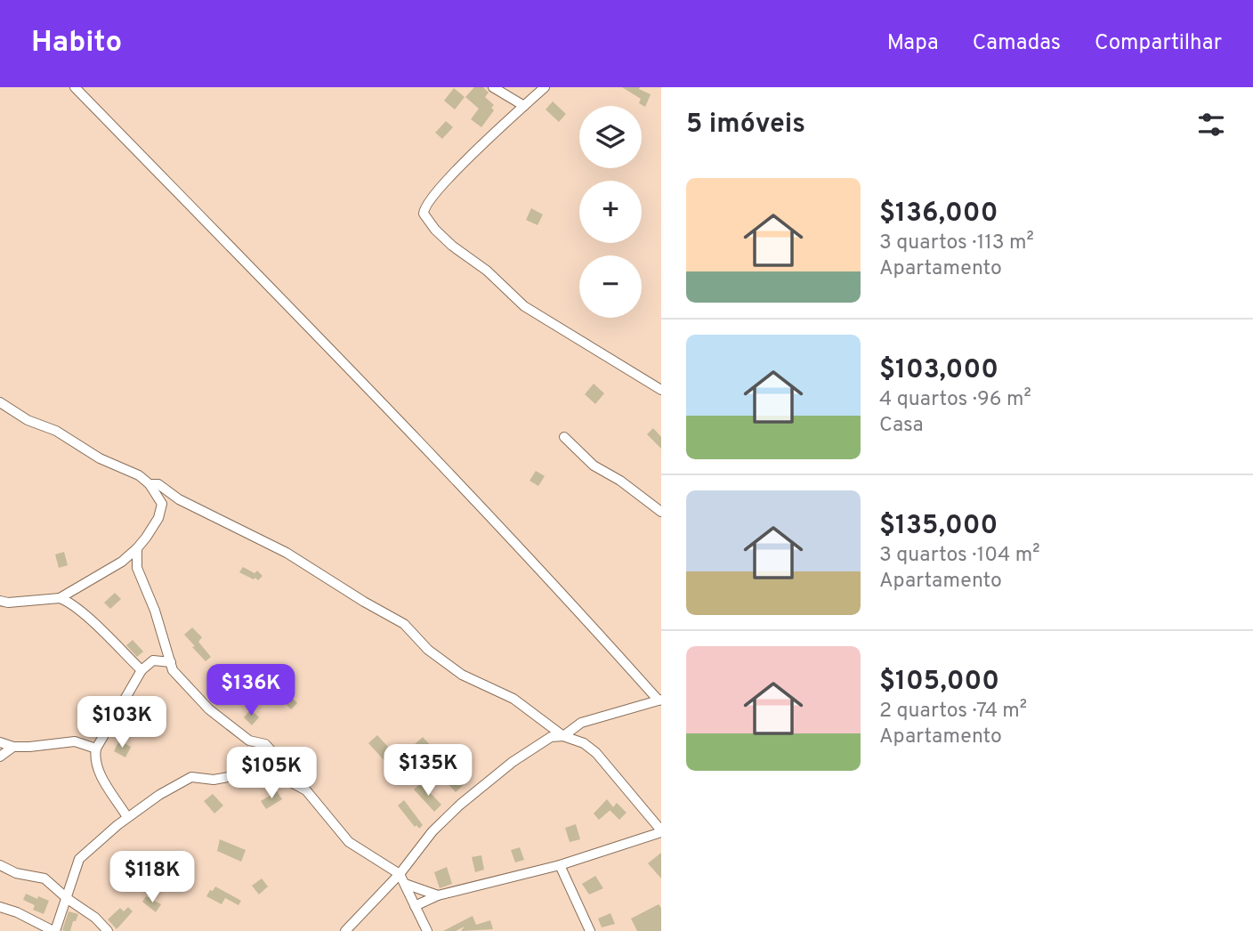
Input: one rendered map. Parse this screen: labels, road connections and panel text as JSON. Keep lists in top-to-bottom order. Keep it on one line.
{"page":{"header":"Habito","nav":["Mapa","Camadas","Compartilhar"],"heading":"5 imóveis","map_buttons":["+","−"],"list":[{"name":"$136,000","note":"3 quartos · 113 m² · Apartamento"},{"name":"$103,000","note":"4 quartos · 96 m² · Casa"},{"name":"$135,000","note":"3 quartos · 104 m² · Apartamento"},{"name":"$105,000","note":"2 quartos · 74 m² · Apartamento"}],"price":["$136K","$103K","$135K","$105K","$118K"]}}
